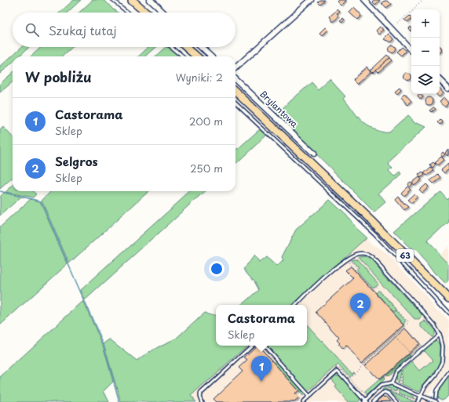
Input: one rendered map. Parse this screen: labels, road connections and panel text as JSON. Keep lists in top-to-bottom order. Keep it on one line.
{"streets":{"main road":["63"],"street":["Brylantowa"]},"page":{"map_buttons":["+","−"],"search":"Szukaj tutaj","heading":["W pobliżu","Wyniki: 2"],"list":[{"mark":"1","name":"Castorama","note":"Sklep","value":"200 m"},{"mark":"2","name":"Selgros","note":"Sklep","value":"250 m"}],"pins":["2","1"],"popup":["Castorama","Sklep"]}}
